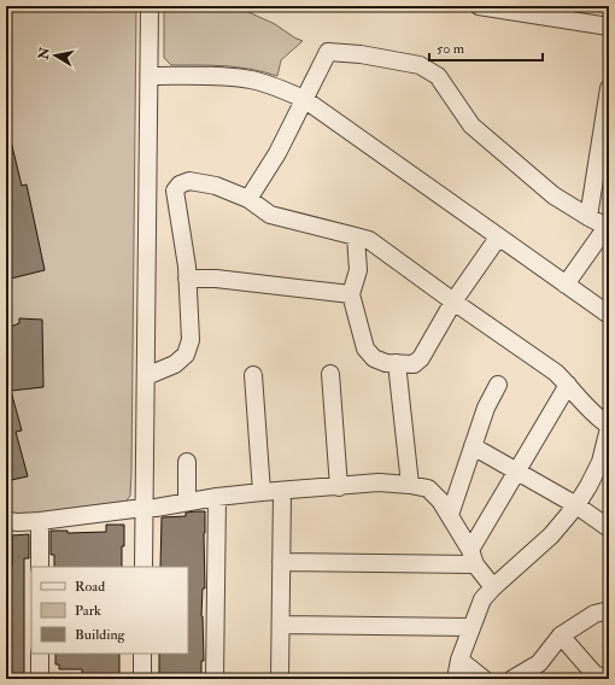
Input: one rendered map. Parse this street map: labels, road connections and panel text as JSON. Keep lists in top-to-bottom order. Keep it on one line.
{"legend":["Road","Park","Building"],"scale_bar":"50 m","north":"left"}
